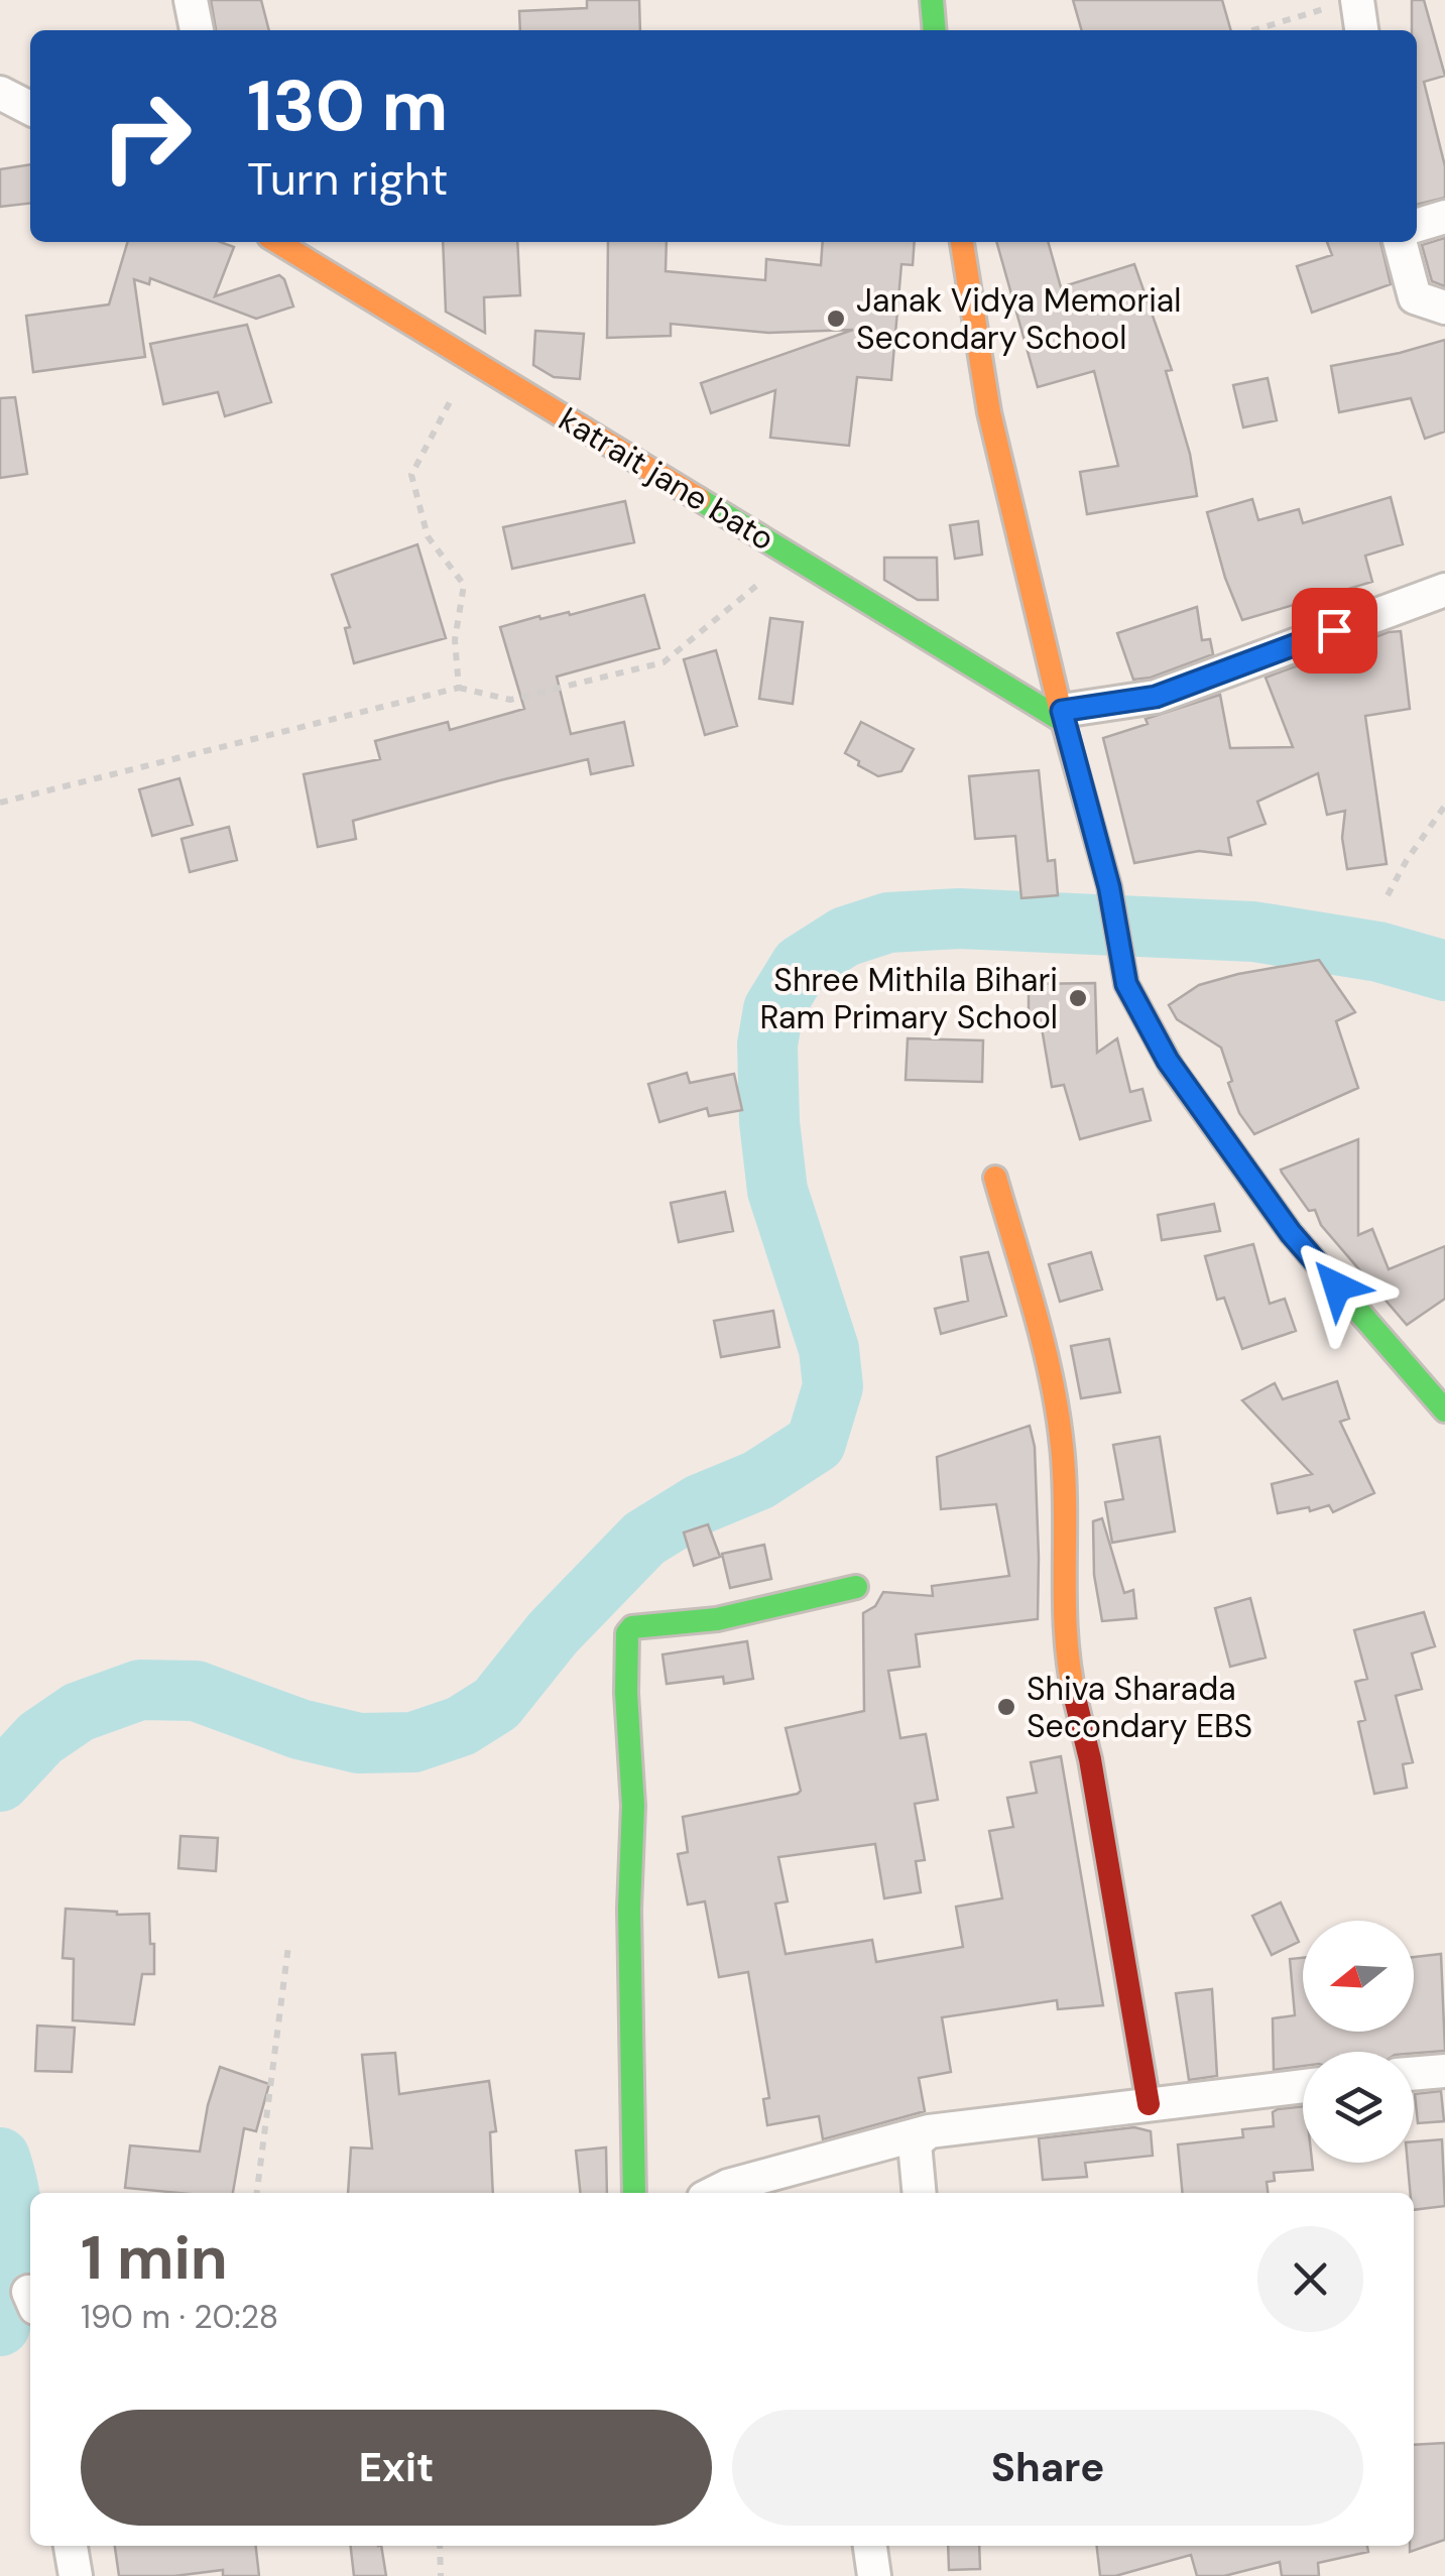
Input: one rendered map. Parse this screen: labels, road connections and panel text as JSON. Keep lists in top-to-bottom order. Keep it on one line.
{"streets":{"street":["katrait jane bato"]},"places":["Janak Vidya Memorial Secondary School","Shree Mithila Bihari Ram Primary School","Shiva Sharada Secondary EBS"],"north":"left","page":{"turn":["130 m","Turn right"],"heading":["1 min","190 m · 20:28"],"buttons":["Exit","Share"]}}
